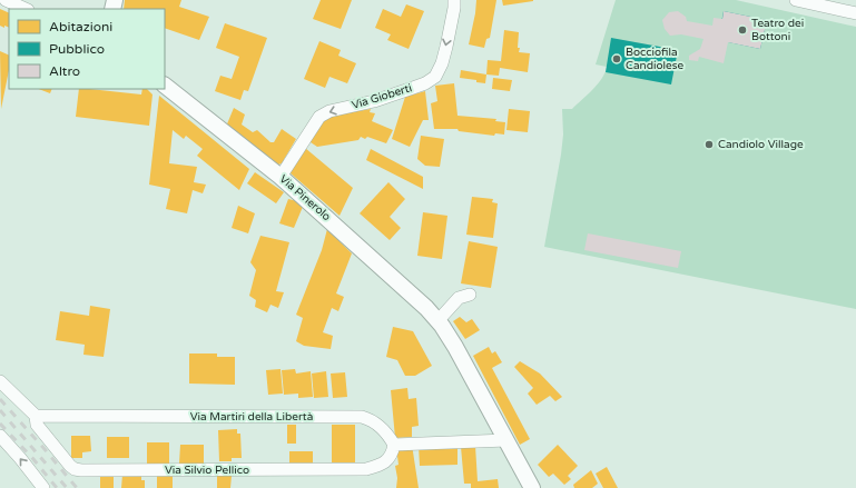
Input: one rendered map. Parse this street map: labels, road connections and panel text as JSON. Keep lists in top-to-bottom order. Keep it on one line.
{"streets":{"main road":["Via Pinerolo"],"street":["Via Gioberti","Via Martiri della Libertà","Via Silvio Pellico"]},"crossings":[["Via Gioberti","Via Pinerolo"],["Via Martiri della Libertà","Via Silvio Pellico"]],"one_way":["Via Gioberti"],"places":["Teatro dei Bottoni","Bocciofila Candiolese","Candiolo Village"],"legend":["Abitazioni","Pubblico","Altro"]}
